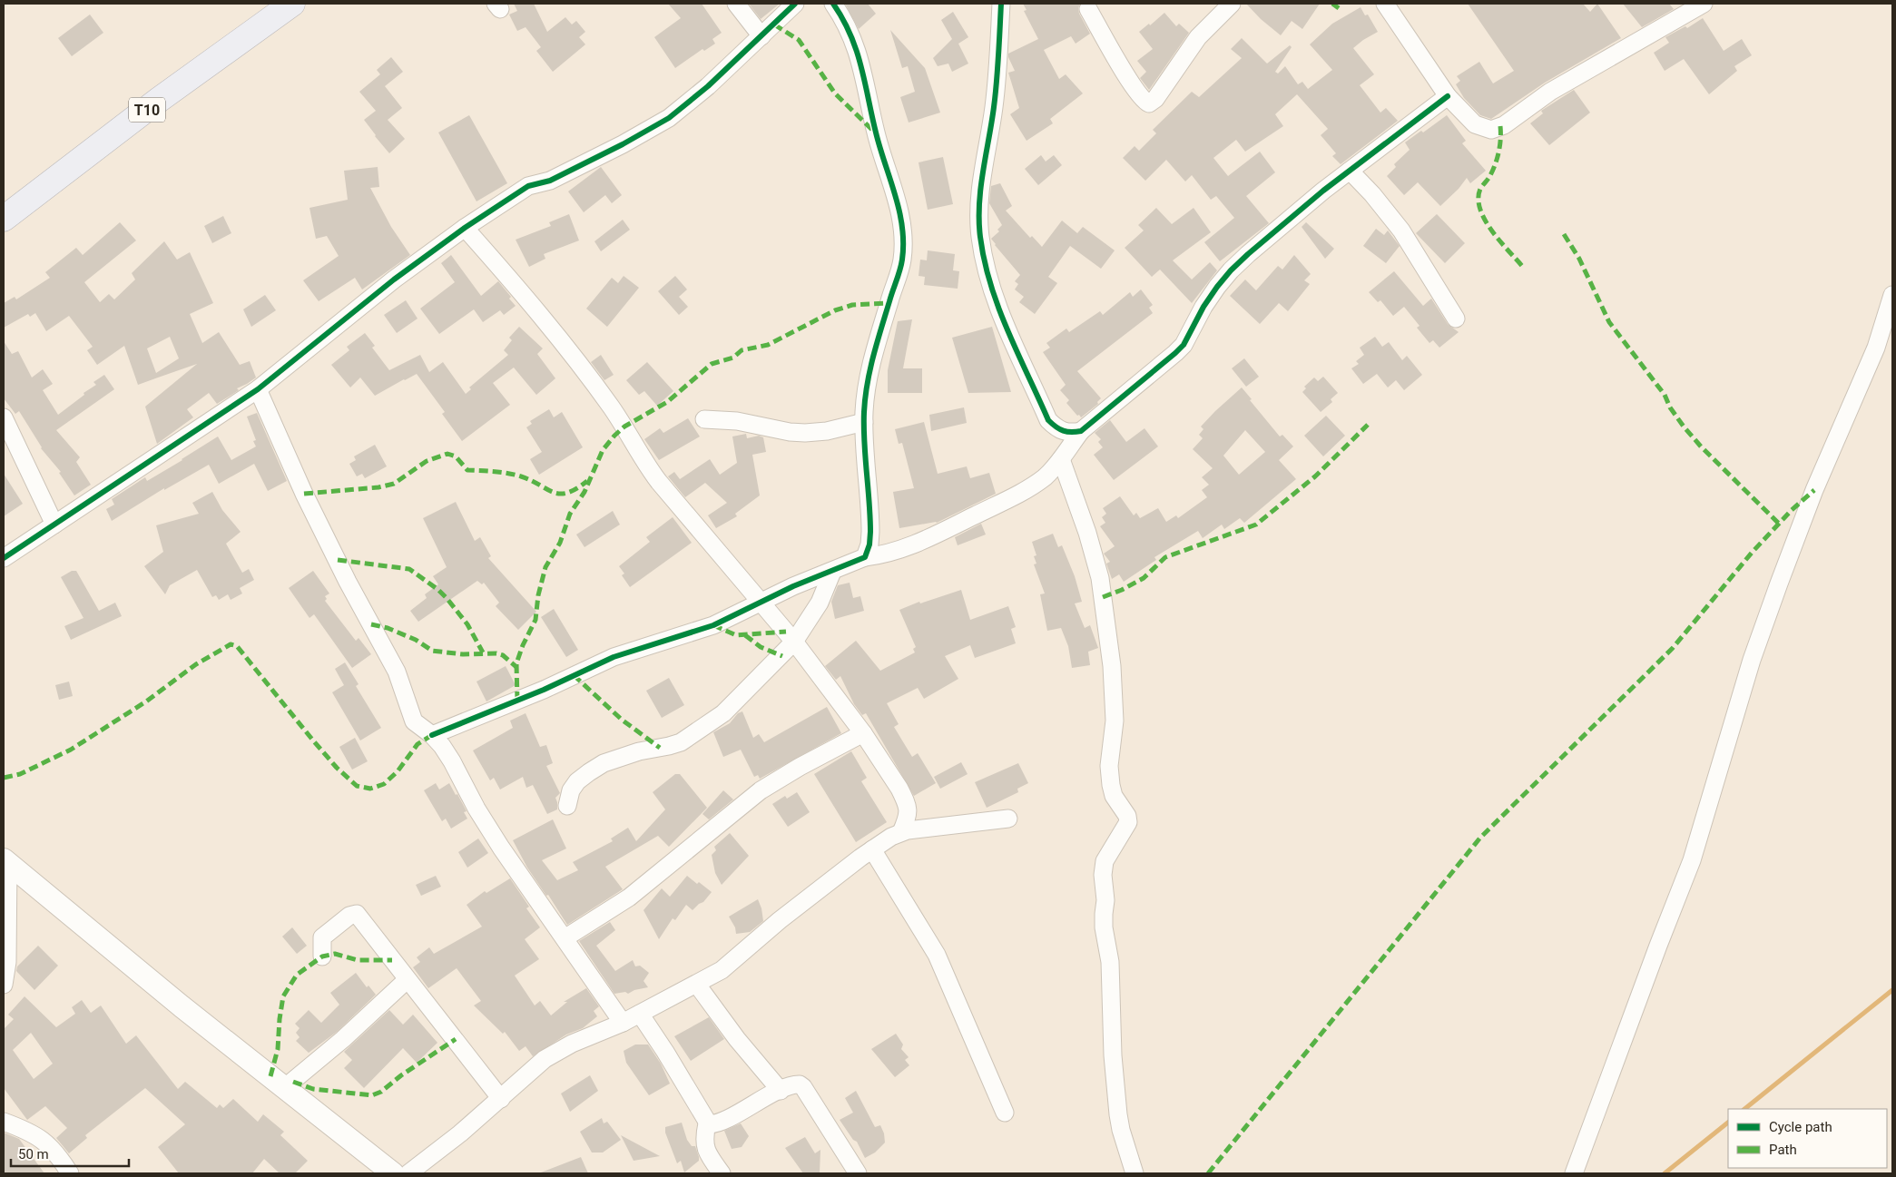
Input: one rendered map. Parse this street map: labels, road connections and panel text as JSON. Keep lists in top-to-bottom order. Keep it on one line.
{"streets":{"highway":["T10"]},"legend":["Cycle path","Path"],"scale_bar":"50 m"}
